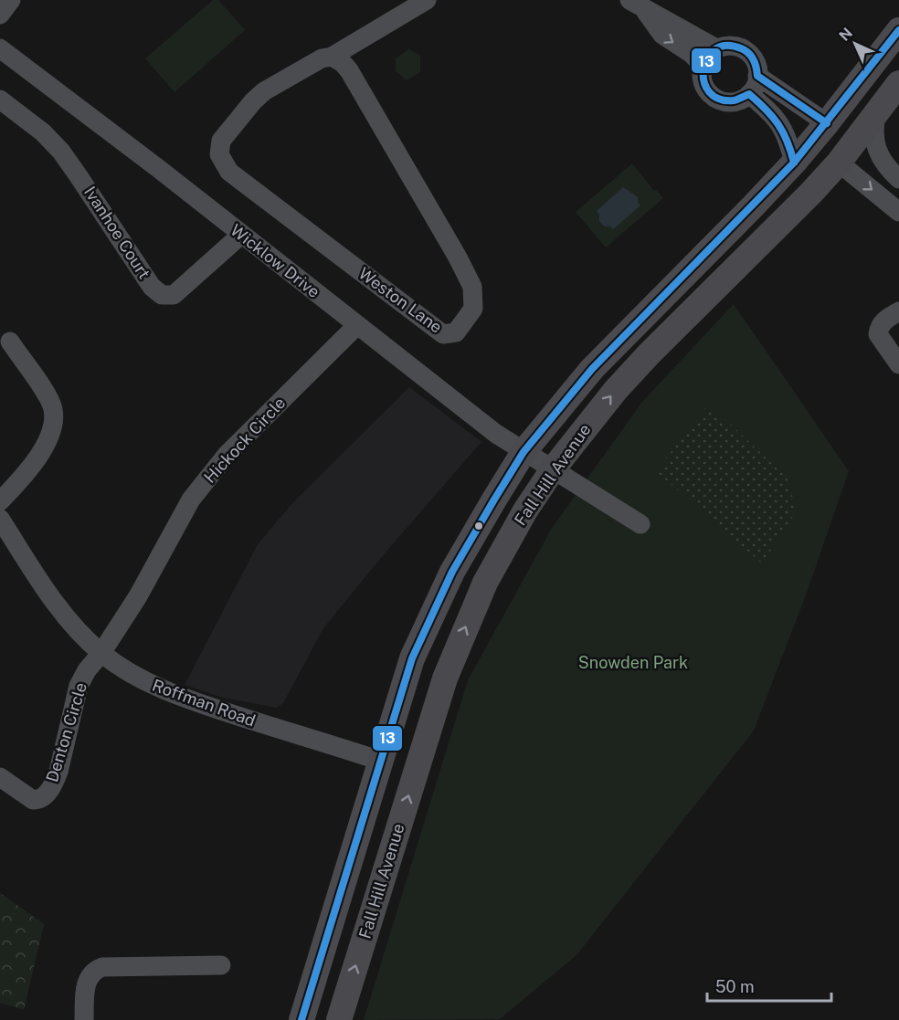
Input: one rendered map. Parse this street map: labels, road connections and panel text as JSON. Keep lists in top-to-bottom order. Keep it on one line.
{"streets":{"main road":["Fall Hill Avenue"],"street":["Ivanhoe Court","Wicklow Drive","Weston Lane","Hickock Circle","Roffman Road","Denton Circle"]},"crossings":[["Ivanhoe Court","Wicklow Drive"],["Wicklow Drive","Hickock Circle"],["Wicklow Drive","Fall Hill Avenue"],["Hickock Circle","Roffman Road"],["Hickock Circle","Denton Circle"],["Fall Hill Avenue","Roffman Road"],["Roffman Road","Denton Circle"]],"parks":["Snowden Park"],"lines":["transit line 13"],"scale_bar":"50 m","north":"top left"}
